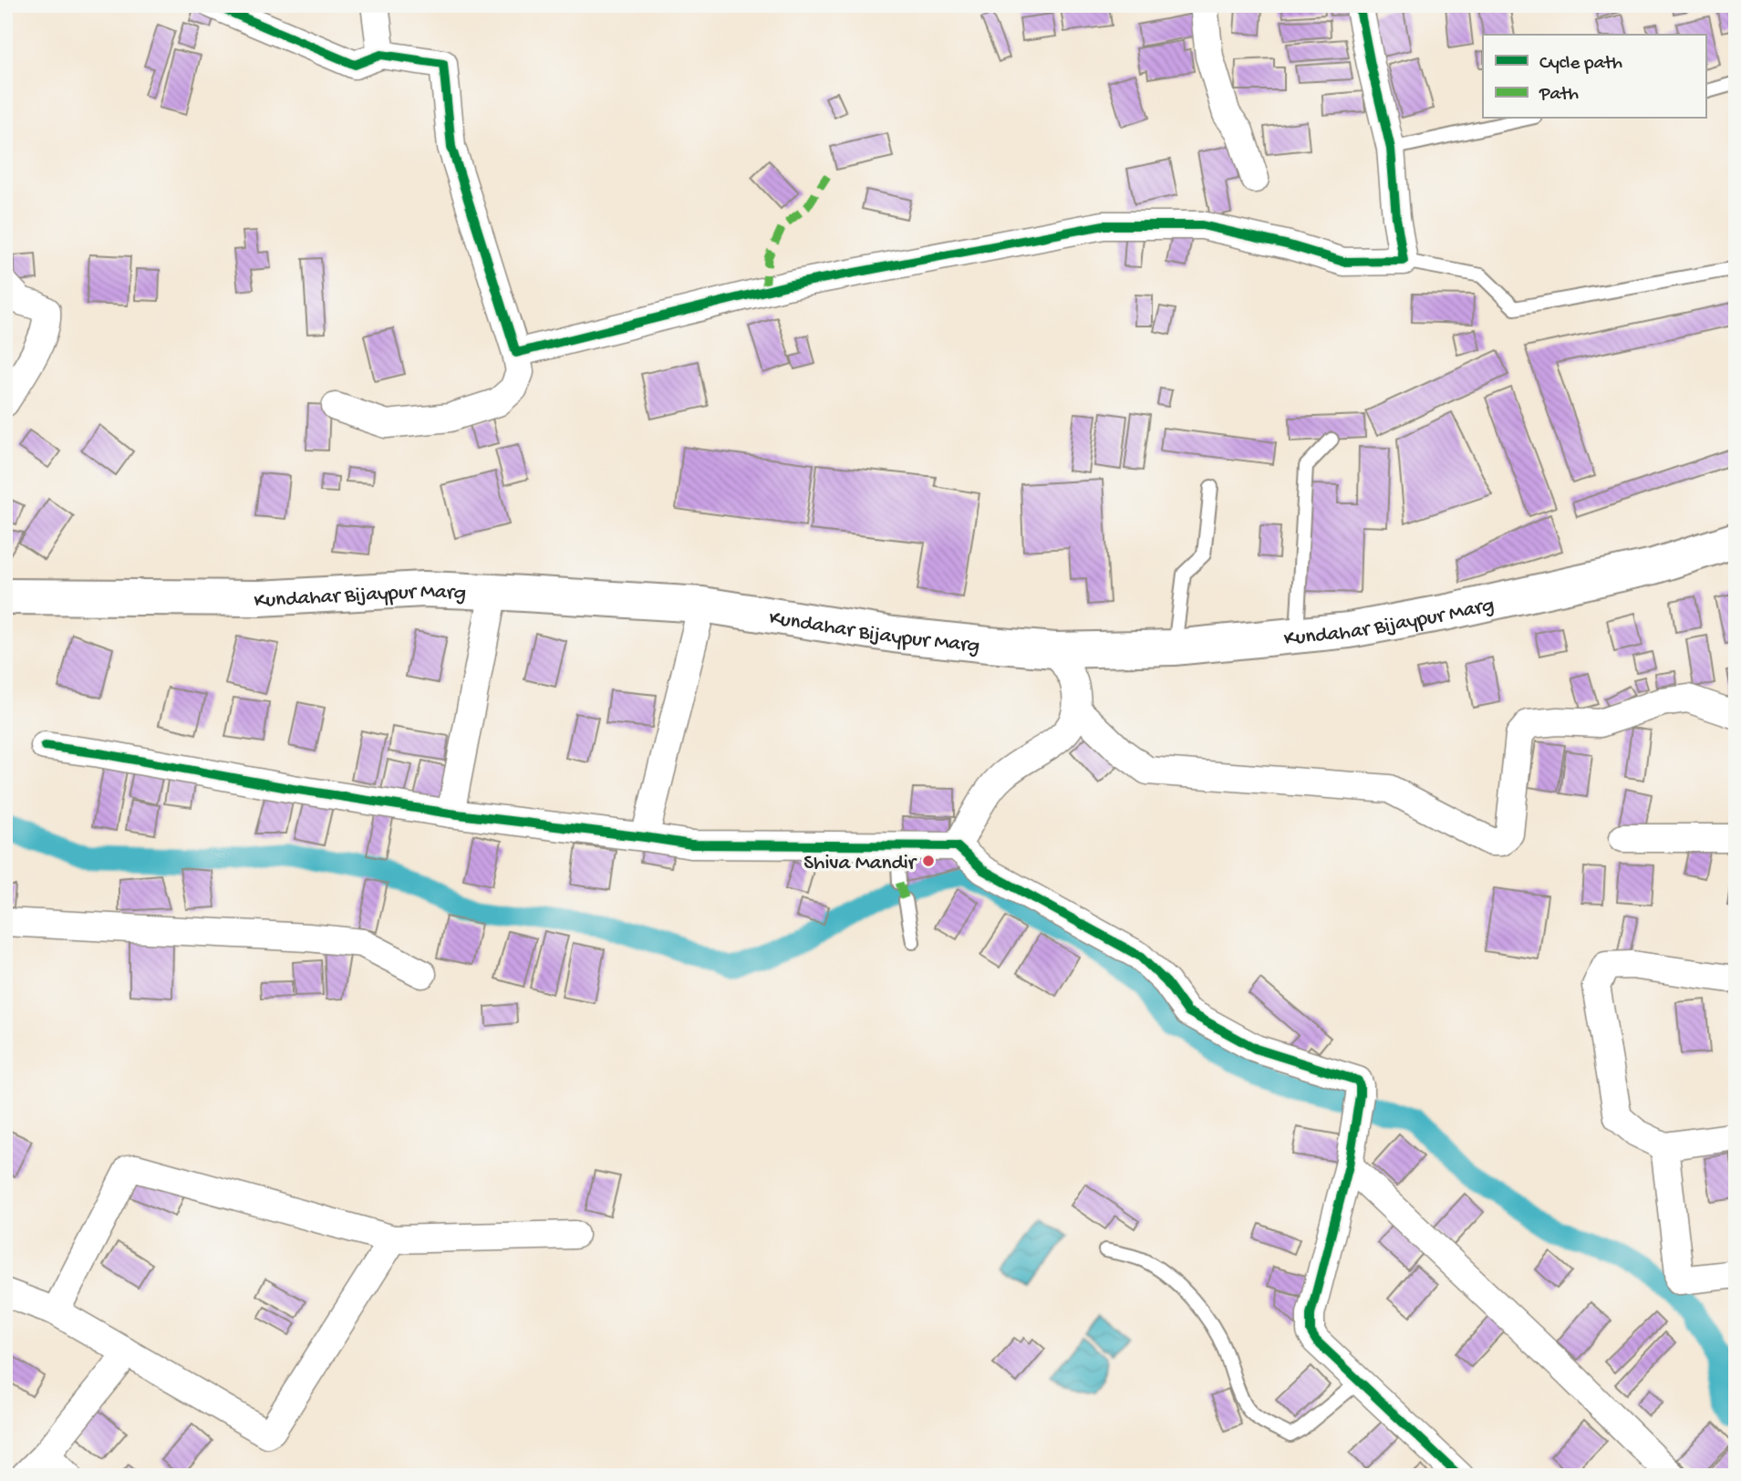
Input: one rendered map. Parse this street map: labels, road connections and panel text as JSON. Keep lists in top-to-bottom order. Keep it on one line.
{"streets":{"main road":["Kundahar Bijaypur Marg"]},"places":["Shiva Mandir"],"legend":["Cycle path","Path"]}
